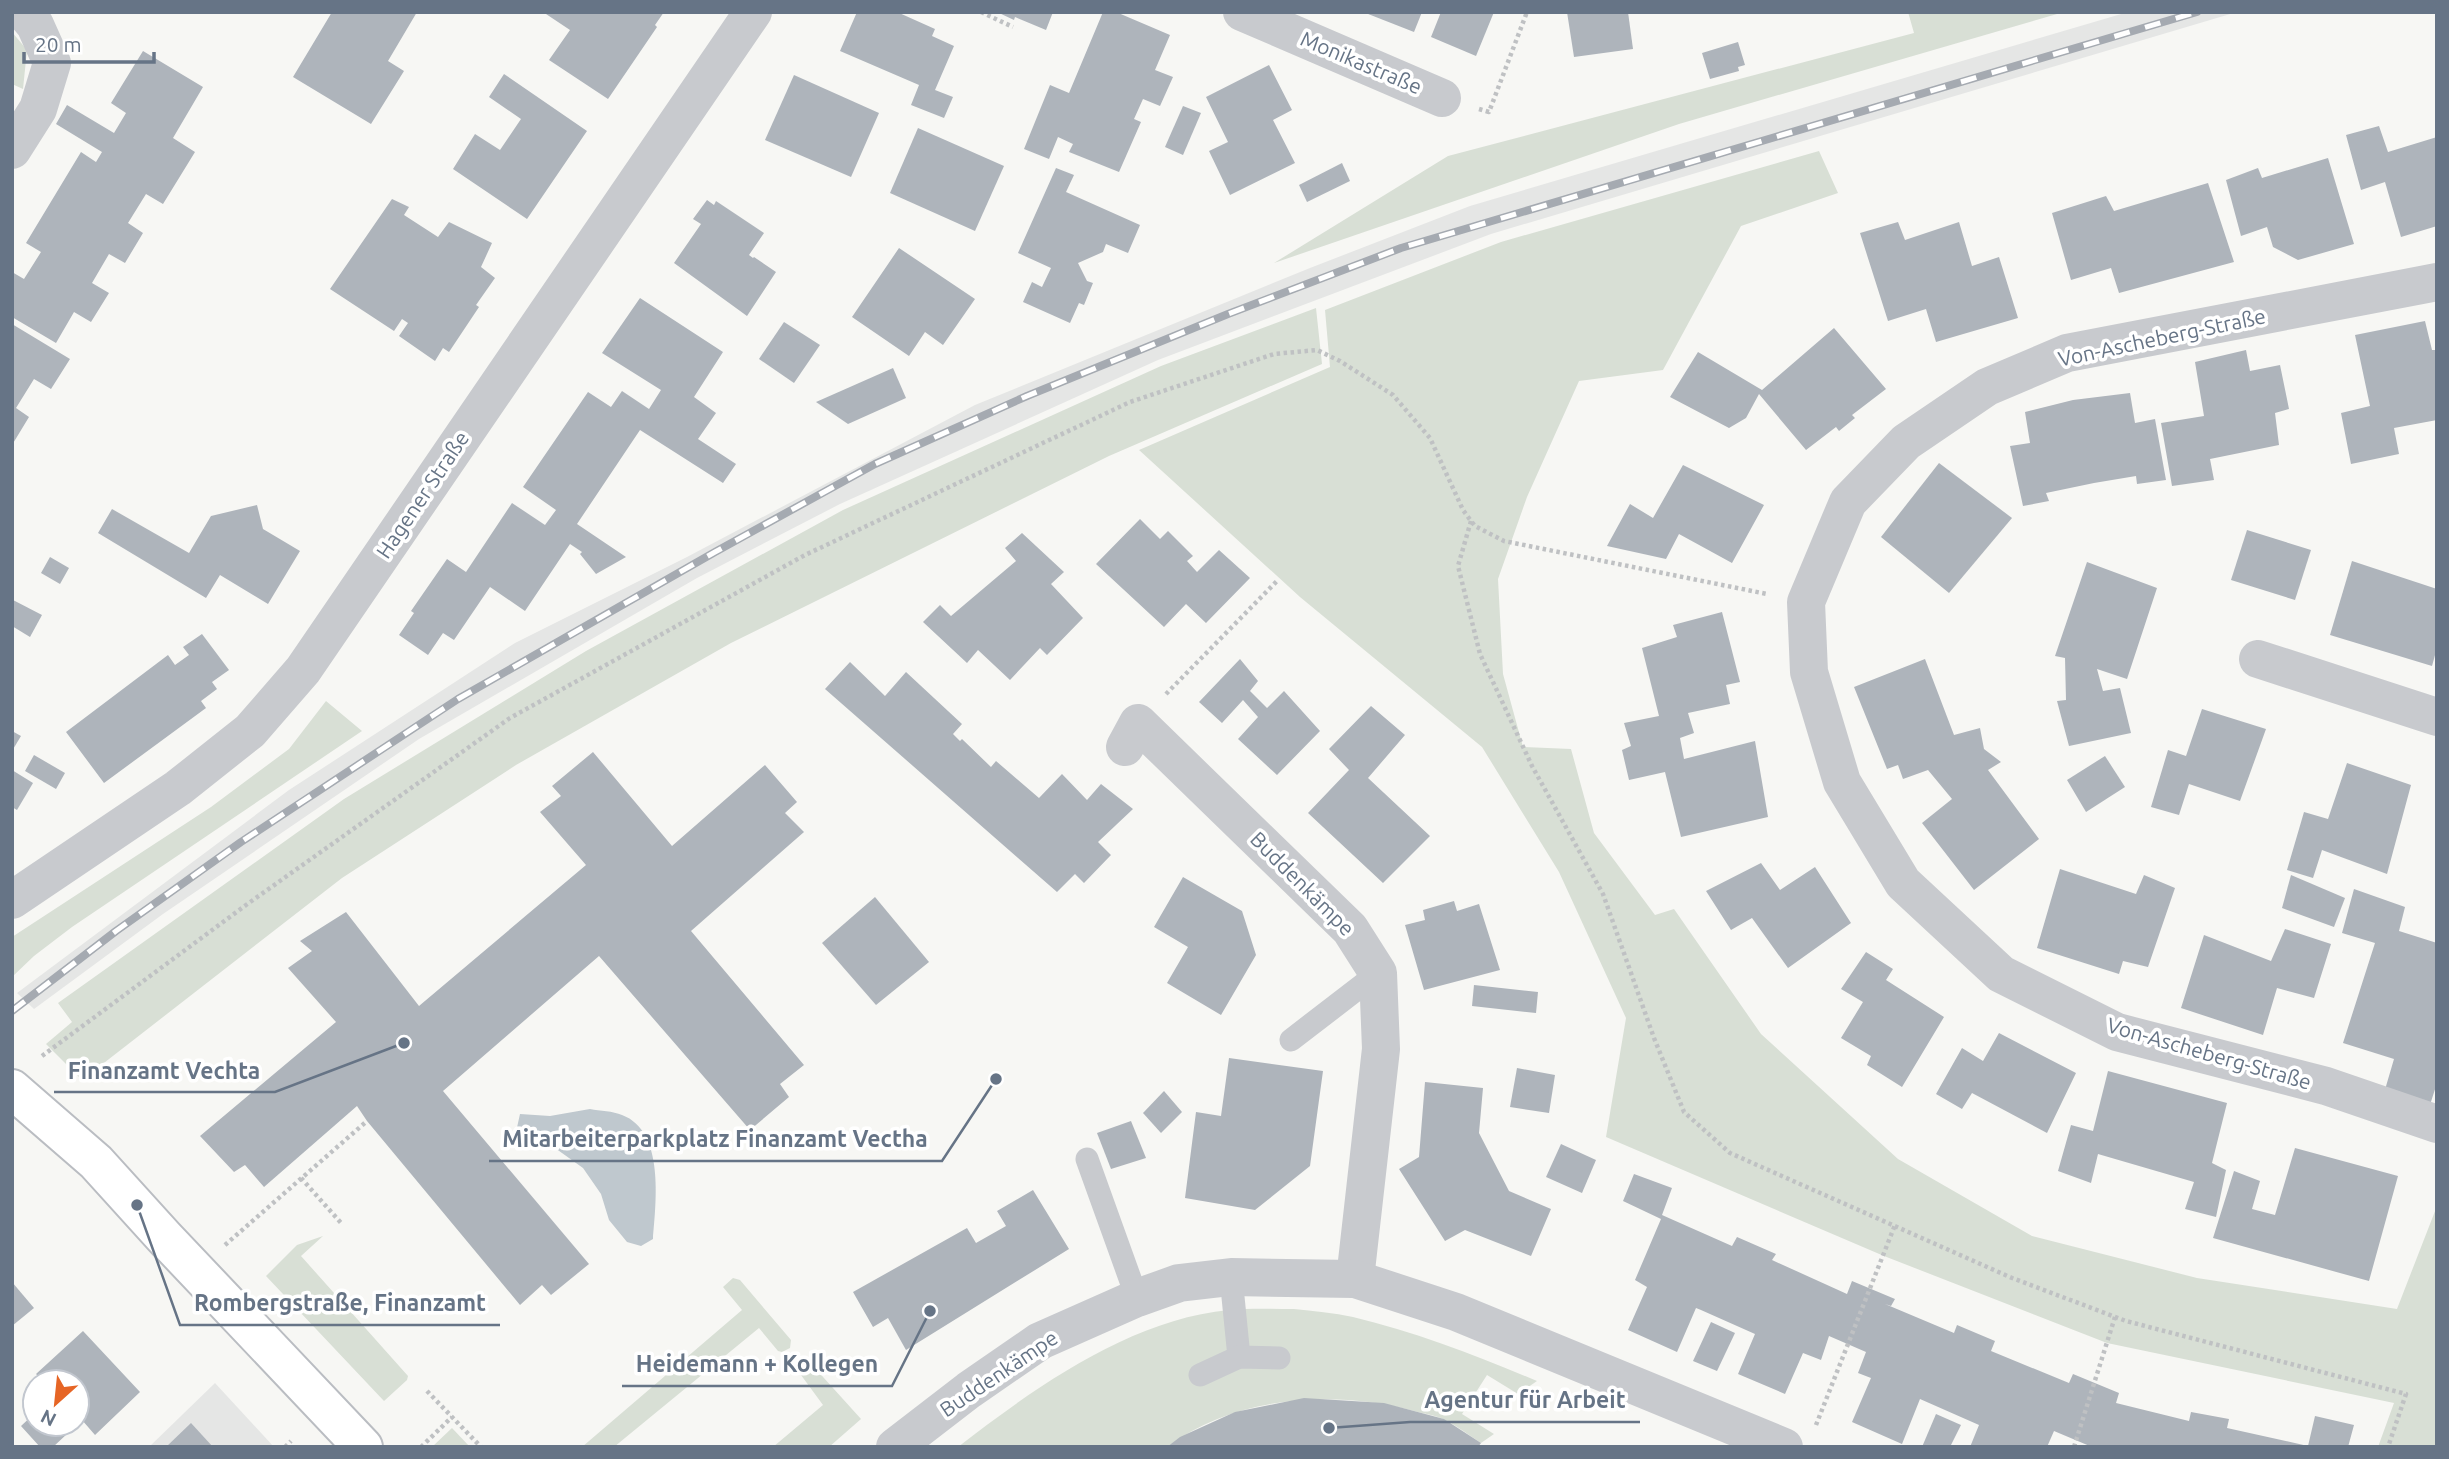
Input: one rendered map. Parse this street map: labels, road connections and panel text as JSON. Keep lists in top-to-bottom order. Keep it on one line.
{"streets":{"street":["Monikastraße","Von-Ascheberg-Straße","Hagener Straße","Buddenkämpe"]},"places":["Finanzamt Vechta","Mitarbeiterparkplatz Finanzamt Vectha","Rombergstraße, Finanzamt","Heidemann + Kollegen","Agentur für Arbeit"],"scale_bar":"20 m","north":"bottom left"}
